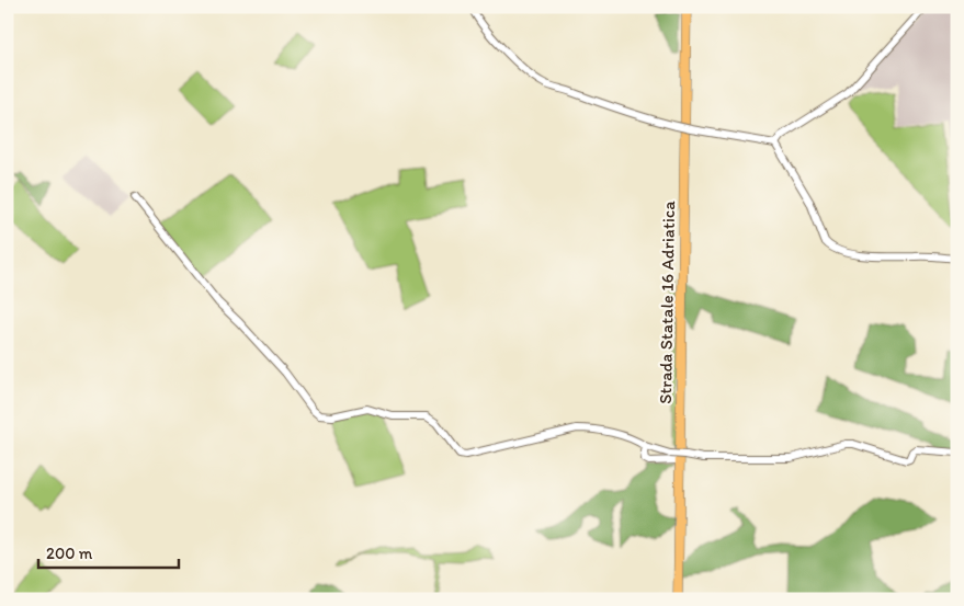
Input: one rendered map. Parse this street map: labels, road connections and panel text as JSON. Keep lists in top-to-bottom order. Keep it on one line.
{"streets":{"main road":["Strada Statale 16 Adriatica"]},"scale_bar":"200 m"}
